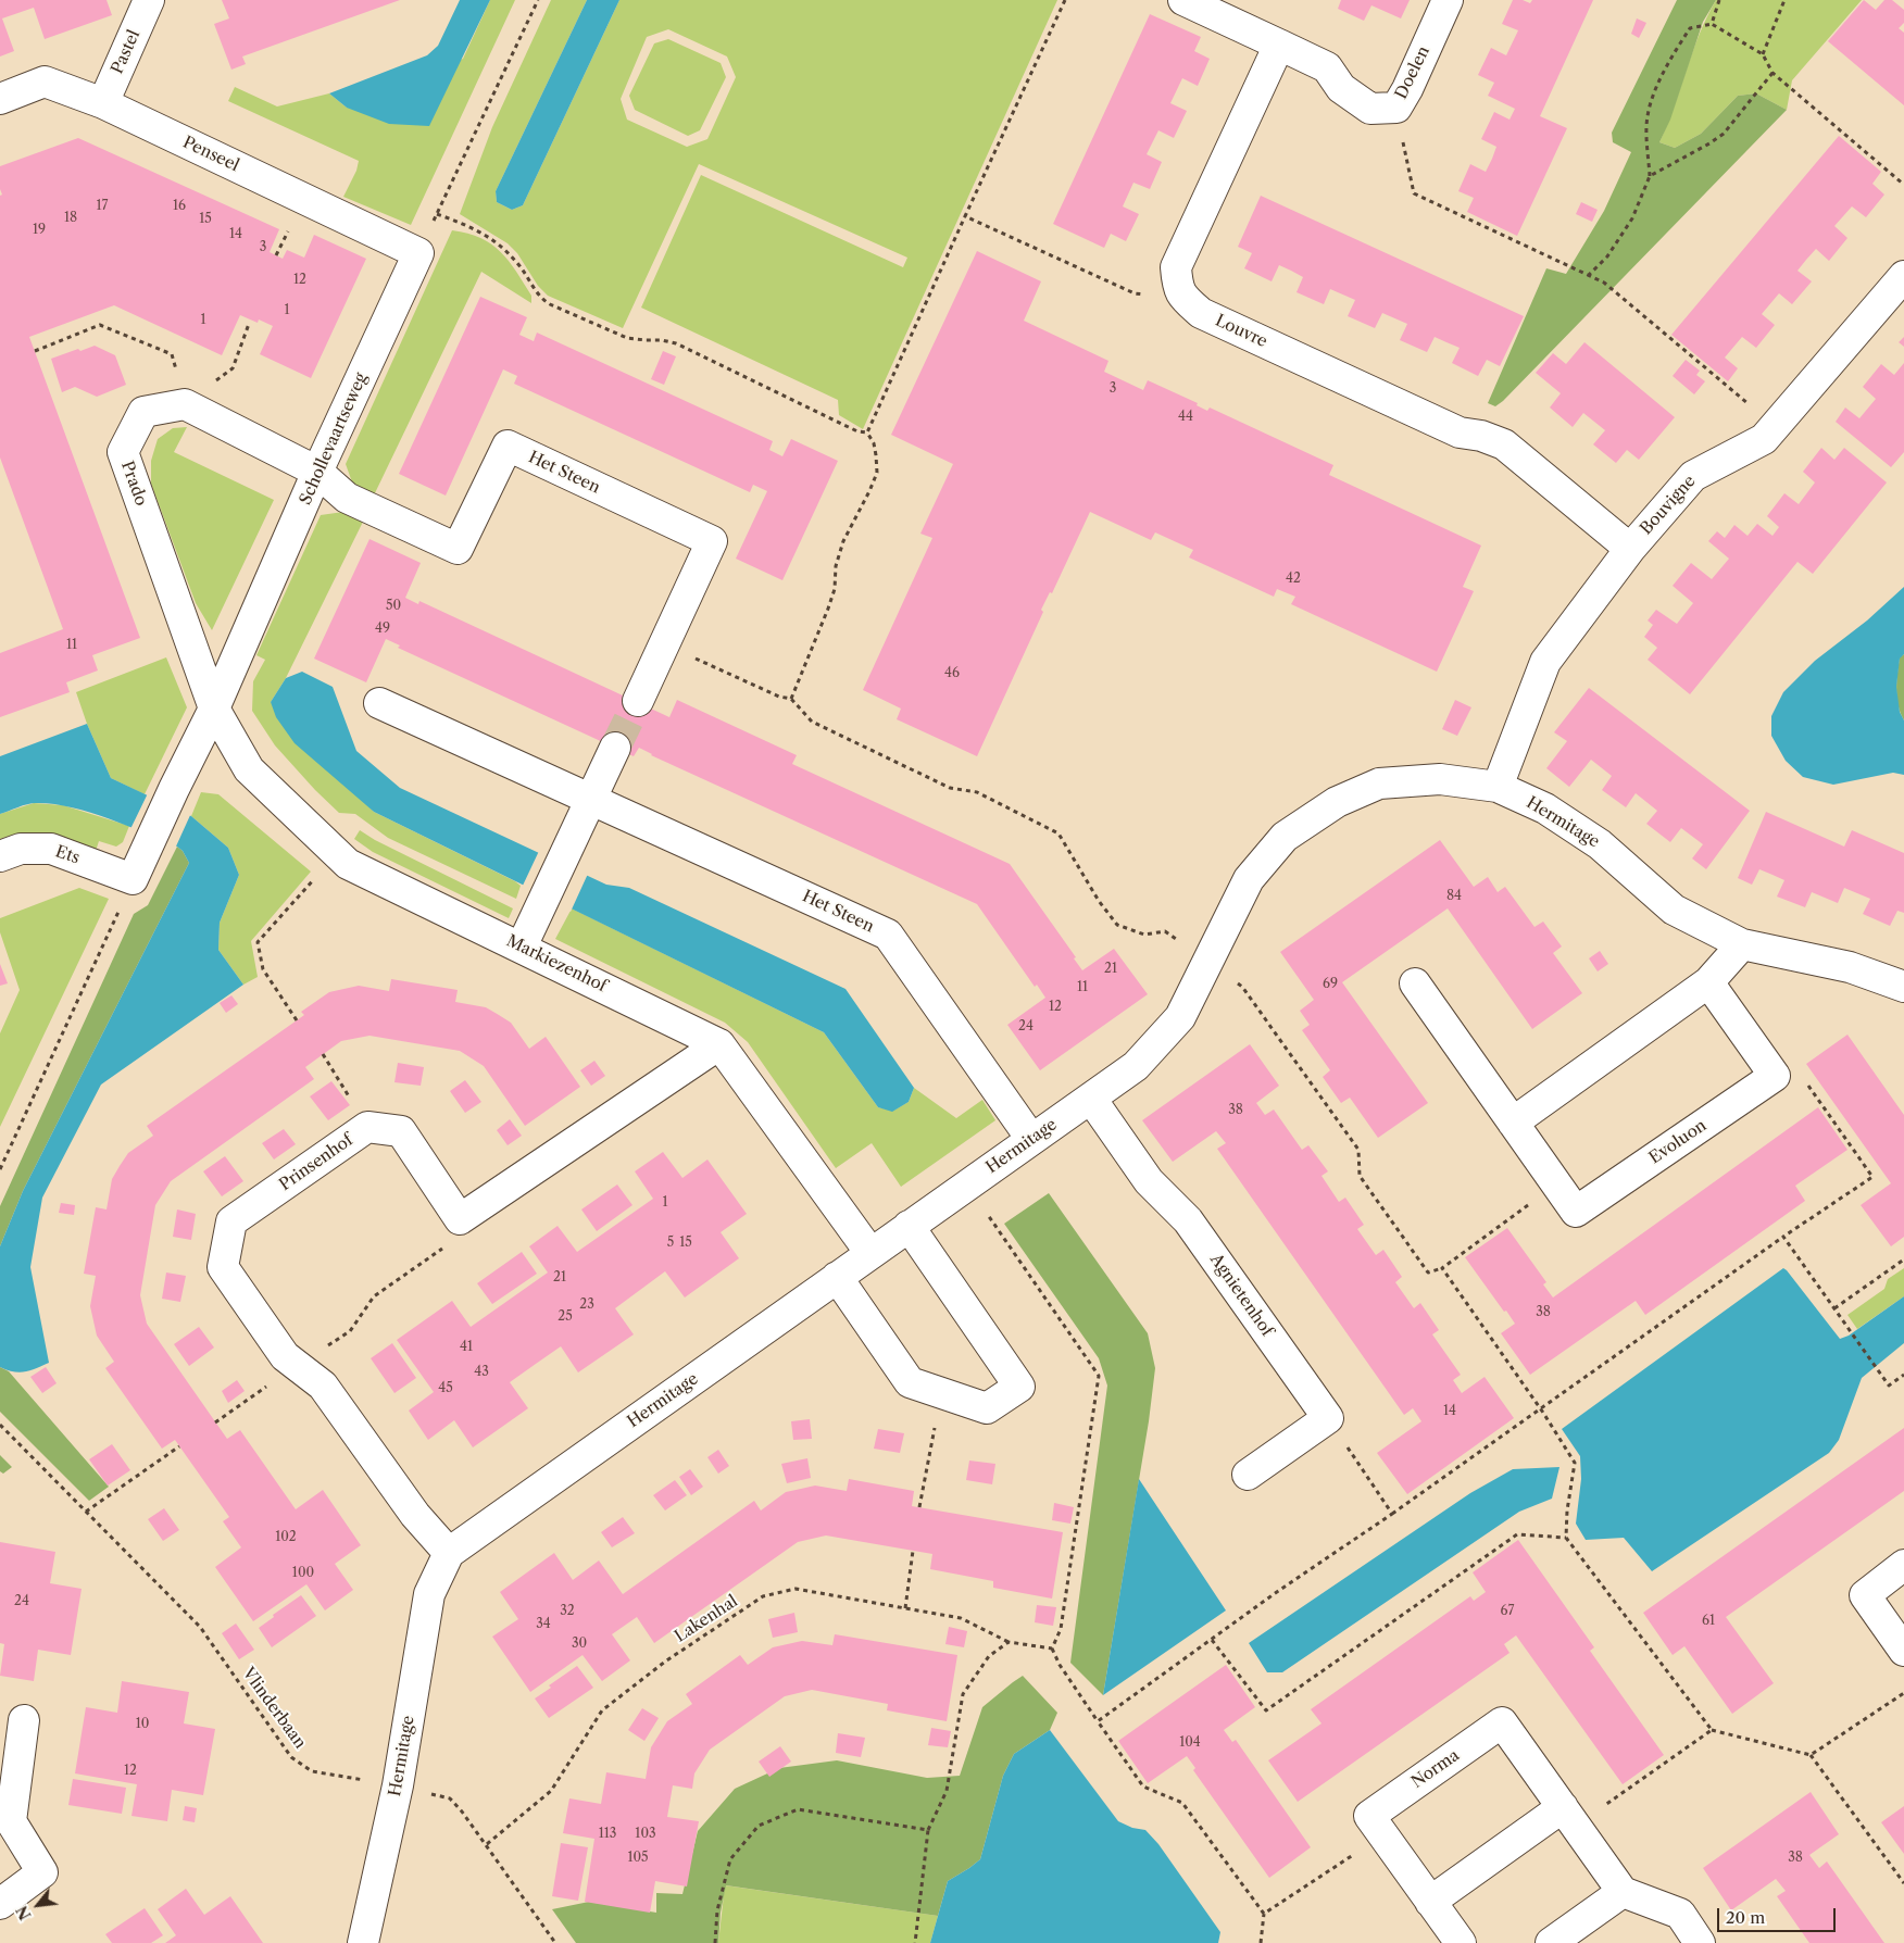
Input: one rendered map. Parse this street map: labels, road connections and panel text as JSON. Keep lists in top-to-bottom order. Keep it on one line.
{"streets":{"street":["Pastel","Doelen","Penseel","Louvre","Schollevaartseweg","Het Steen","Prado","Bouvigne","Hermitage","Ets","Markiezenhof","Evoluon","Prinsenhof","Agnietenhof","Norma"],"path":["Lakenhal","Vlinderbaan"]},"crossings":[["Pastel","Penseel"],["Penseel","Schollevaartseweg"],["Louvre","Bouvigne"],["Schollevaartseweg","Het Steen"],["Schollevaartseweg","Prado"],["Schollevaartseweg","Ets"],["Schollevaartseweg","Markiezenhof"],["Het Steen","Hermitage"],["Prado","Markiezenhof"],["Bouvigne","Hermitage"],["Hermitage","Markiezenhof"],["Hermitage","Prinsenhof"],["Hermitage","Agnietenhof"],["Hermitage","Vlinderbaan"],["Lakenhal","Vlinderbaan"]],"house_numbers":["17","16","18","15","19","14","3","12","1","1","3","44","42","50","49","11","46","84","21","69","11","12","24","38","1","5","15","21","23","38","25","41","43","45","14","102","100","24","32","67","61","34","30","10","104","12","113","103","105","38"],"scale_bar":"20 m","north":"bottom left"}
